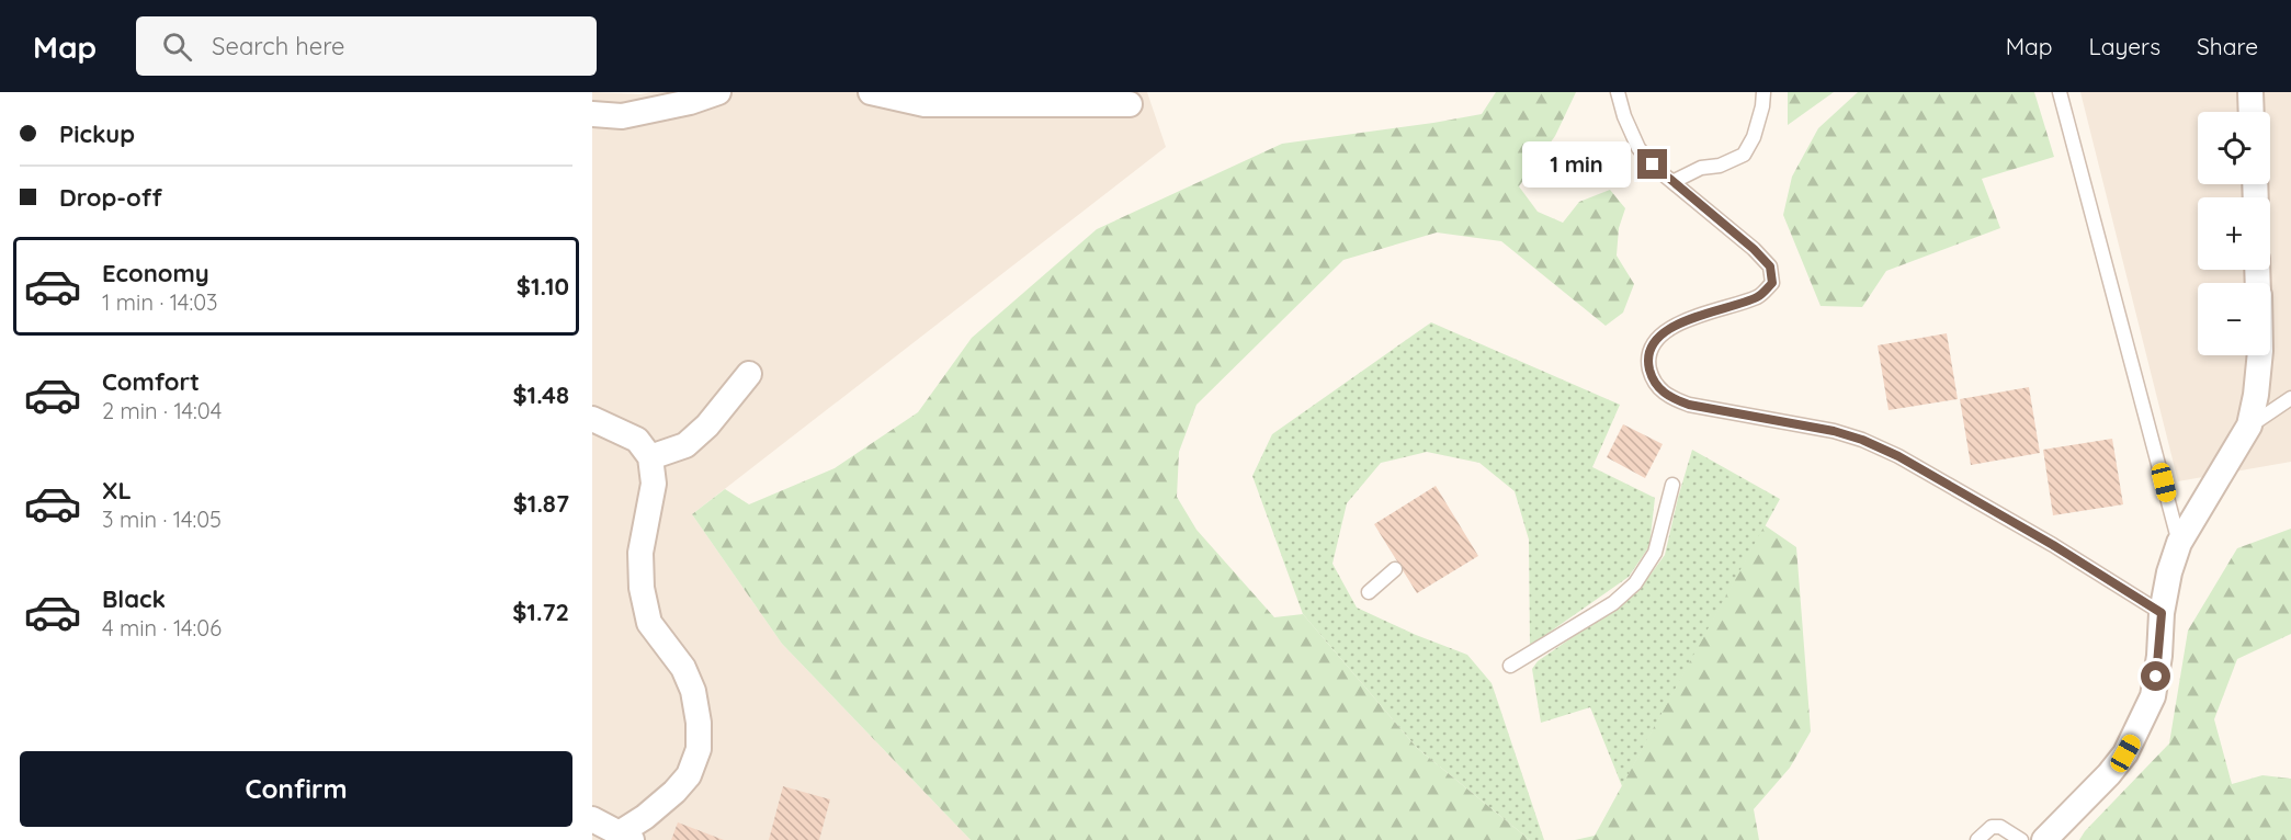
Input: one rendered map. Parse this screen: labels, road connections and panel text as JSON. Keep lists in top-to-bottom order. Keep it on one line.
{"page":{"header":"Map","search":"Search here","nav":["Map","Layers","Share"],"banner":["Pickup","Drop-off"],"map_buttons":["+","−"],"bubble":"1 min","list":[{"name":"Economy","note":"1 min · 14:03","value":"$1.10"},{"name":"Comfort","note":"2 min · 14:04","value":"$1.48"},{"name":"XL","note":"3 min · 14:05","value":"$1.87"},{"name":"Black","note":"4 min · 14:06","value":"$1.72"}],"buttons":"Confirm"}}
